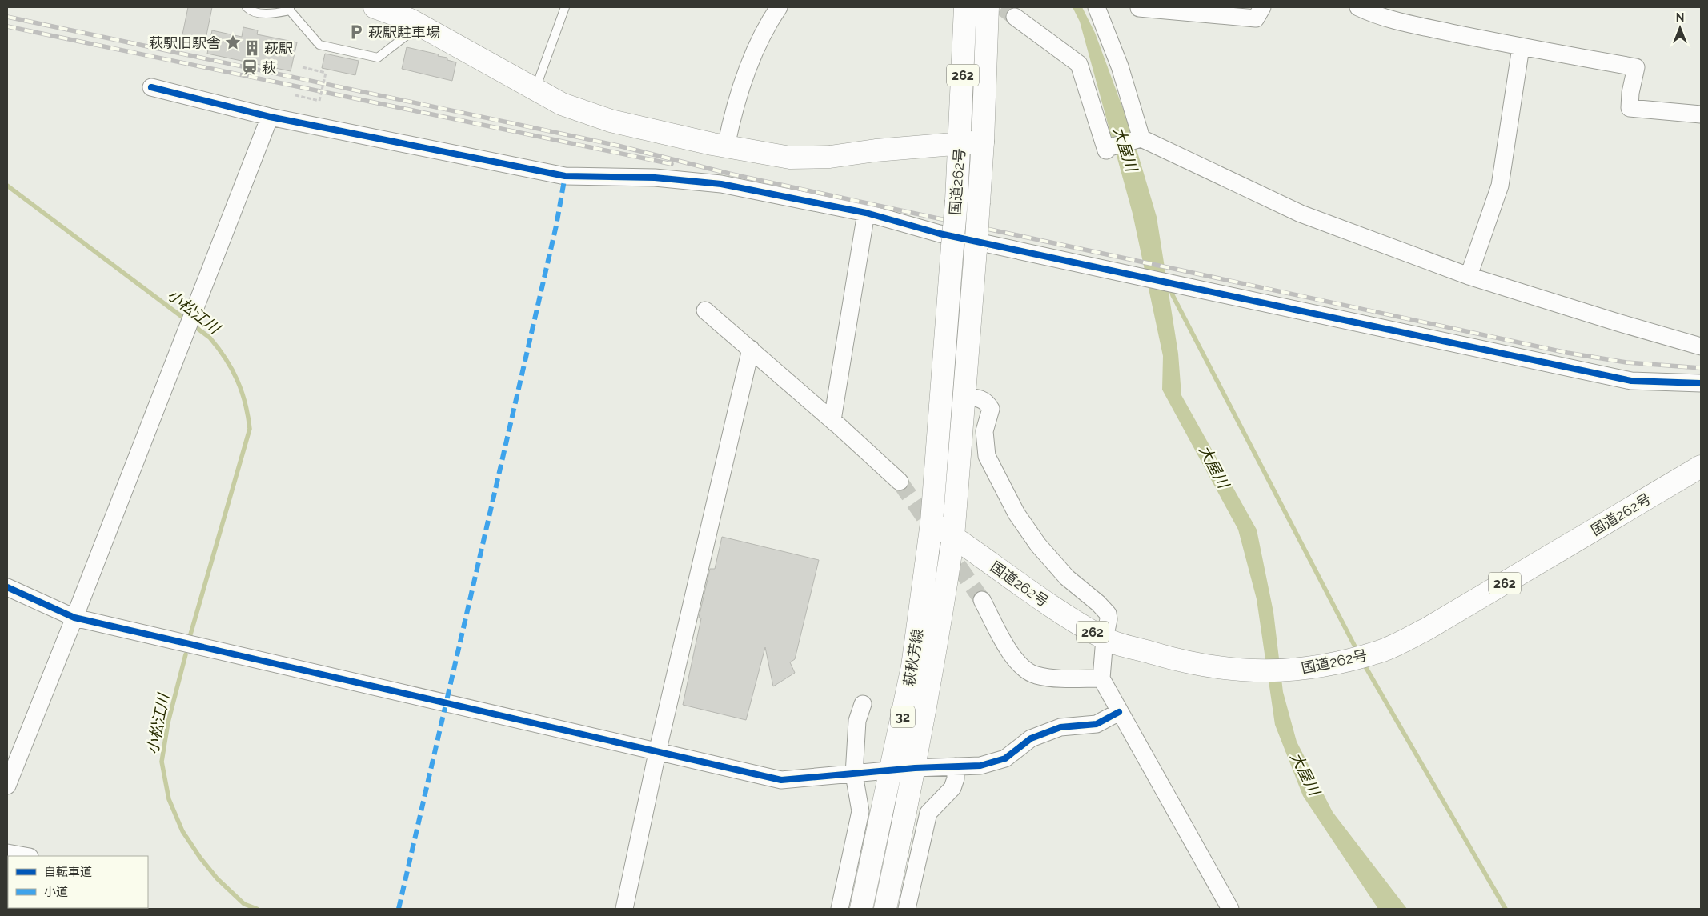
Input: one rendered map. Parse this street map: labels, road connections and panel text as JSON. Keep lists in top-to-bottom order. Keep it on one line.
{"streets":{"main road":["262","国道262号","萩秋芳線","32"]},"crossings":[["国道262号","萩秋芳線"]],"water":["大屋川","小松江川"],"places":{"parking":["萩駅駐車場"],"place":["萩駅旧駅舎"],"building":["萩駅"],"station":["萩"]},"legend":["自転車道","小道"],"north":"top"}
